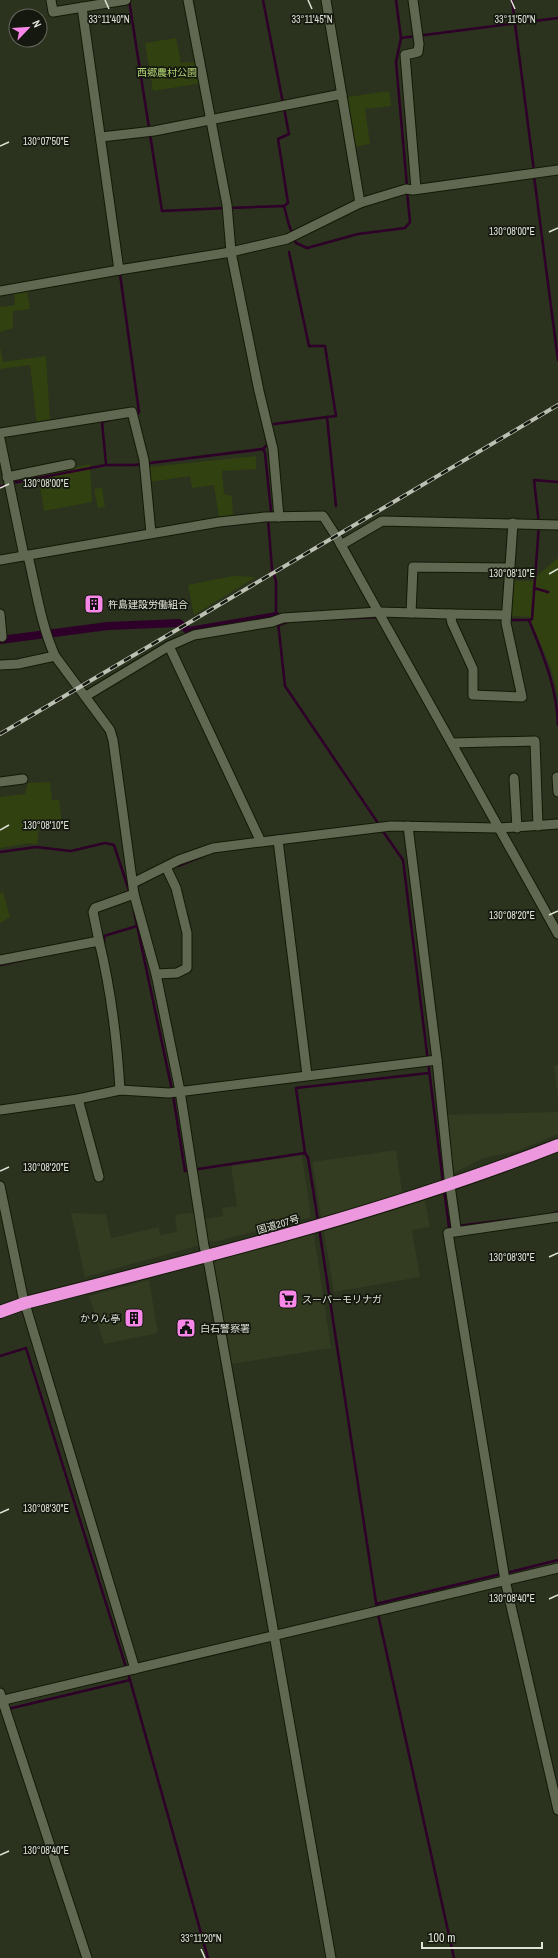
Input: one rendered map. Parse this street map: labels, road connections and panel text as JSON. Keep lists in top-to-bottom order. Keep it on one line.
{"streets":{"highway":["国道207号"]},"parks":["西郷農村公園"],"places":{"building":["杵島建設労働組合","かりん亭"],"supermarket":["スーパーモリナガ"],"public building":["白石警察署"]},"scale_bar":"100 m","north":"top right","coordinates":["33°11'40\"N","33°11'45\"N","33°11'50\"N","130°07'50\"E","130°08'00\"E","130°08'10\"E","130°08'20\"E","130°08'30\"E","130°08'40\"E","33°11'20\"N"]}
